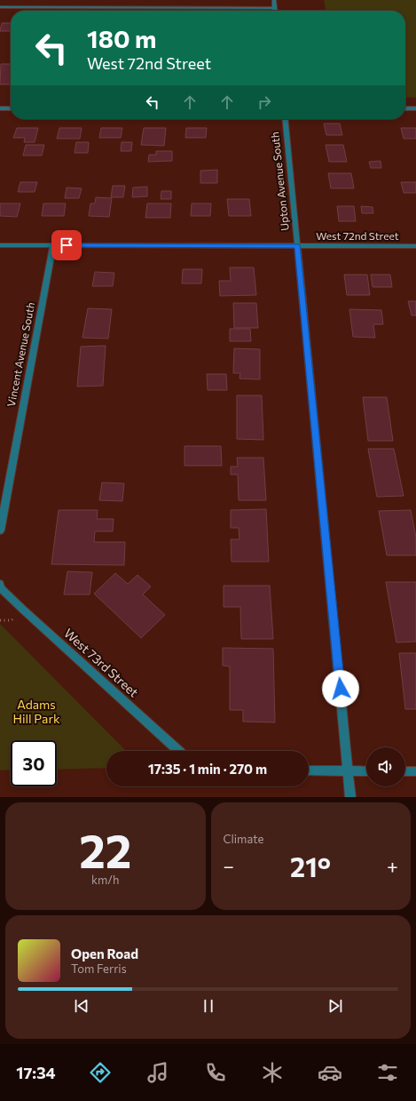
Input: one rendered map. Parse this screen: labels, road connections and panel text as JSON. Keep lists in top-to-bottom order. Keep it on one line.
{"streets":{"street":["Upton Avenue South","West 72nd Street","Vincent Avenue South","West 73rd Street"]},"crossings":[["Upton Avenue South","West 72nd Street"],["West 72nd Street","Vincent Avenue South"]],"parks":["Adams Hill Park"],"page":{"turn":["180 m","West 72nd Street"],"limit":"30","trip":"17:35 · 1 min · 270 m","tile":[["22","km/h"],"Climate"],"heat":["−","21°","+"],"song":["Open Road","Tom Ferris"],"tabs":"17:34"}}
